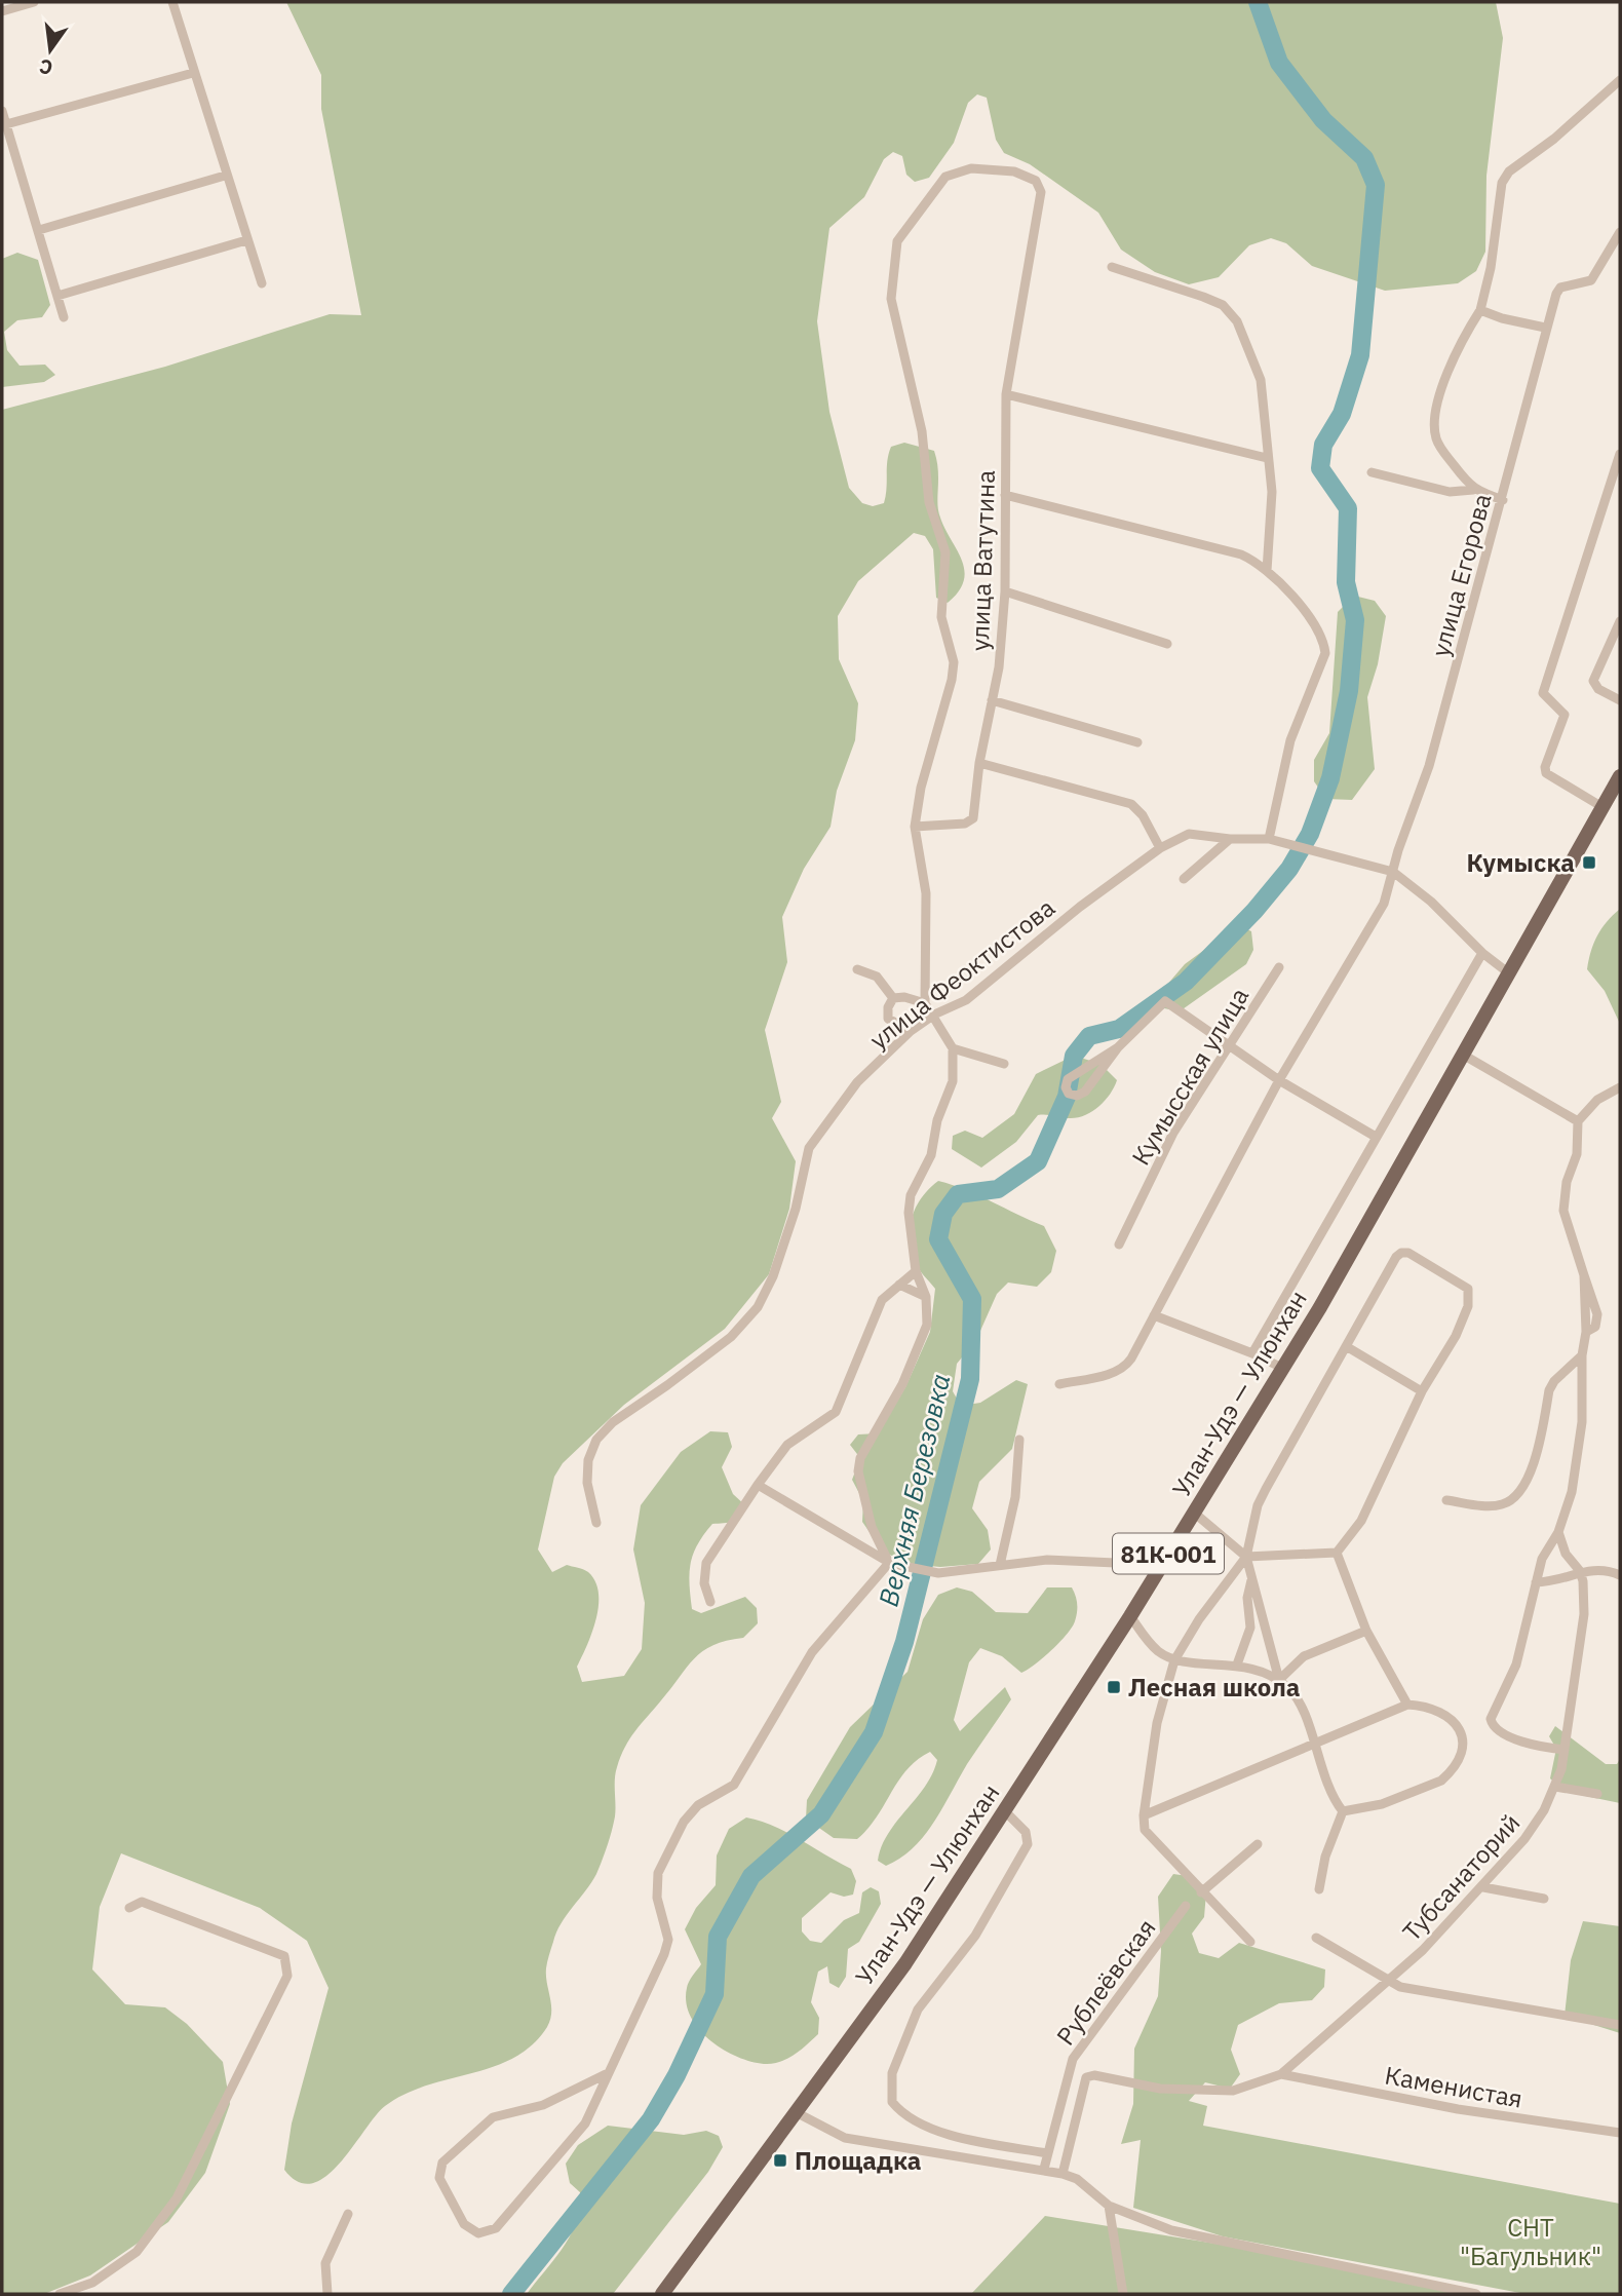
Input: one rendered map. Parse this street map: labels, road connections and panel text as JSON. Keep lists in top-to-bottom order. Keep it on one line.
{"streets":{"main road":["Улан-Удэ — Улюнхан","81К-001"],"street":["улица Ватутина","улица Егорова","улица Феоктистова","Кумысская улица","Тубсанаторий","Рублеёвская","Каменистая"]},"crossings":[["улица Егорова","улица Феоктистова"],["улица Феоктистова","Улан-Удэ — Улюнхан"],["Тубсанаторий","Рублеёвская"],["Рублеёвская","Каменистая"]],"water":["Верхняя Березовка"],"parks":["СНТ \"Багульник\""],"places":{"transit":["Кумыска","Лесная школа","Площадка"]},"north":"bottom"}
